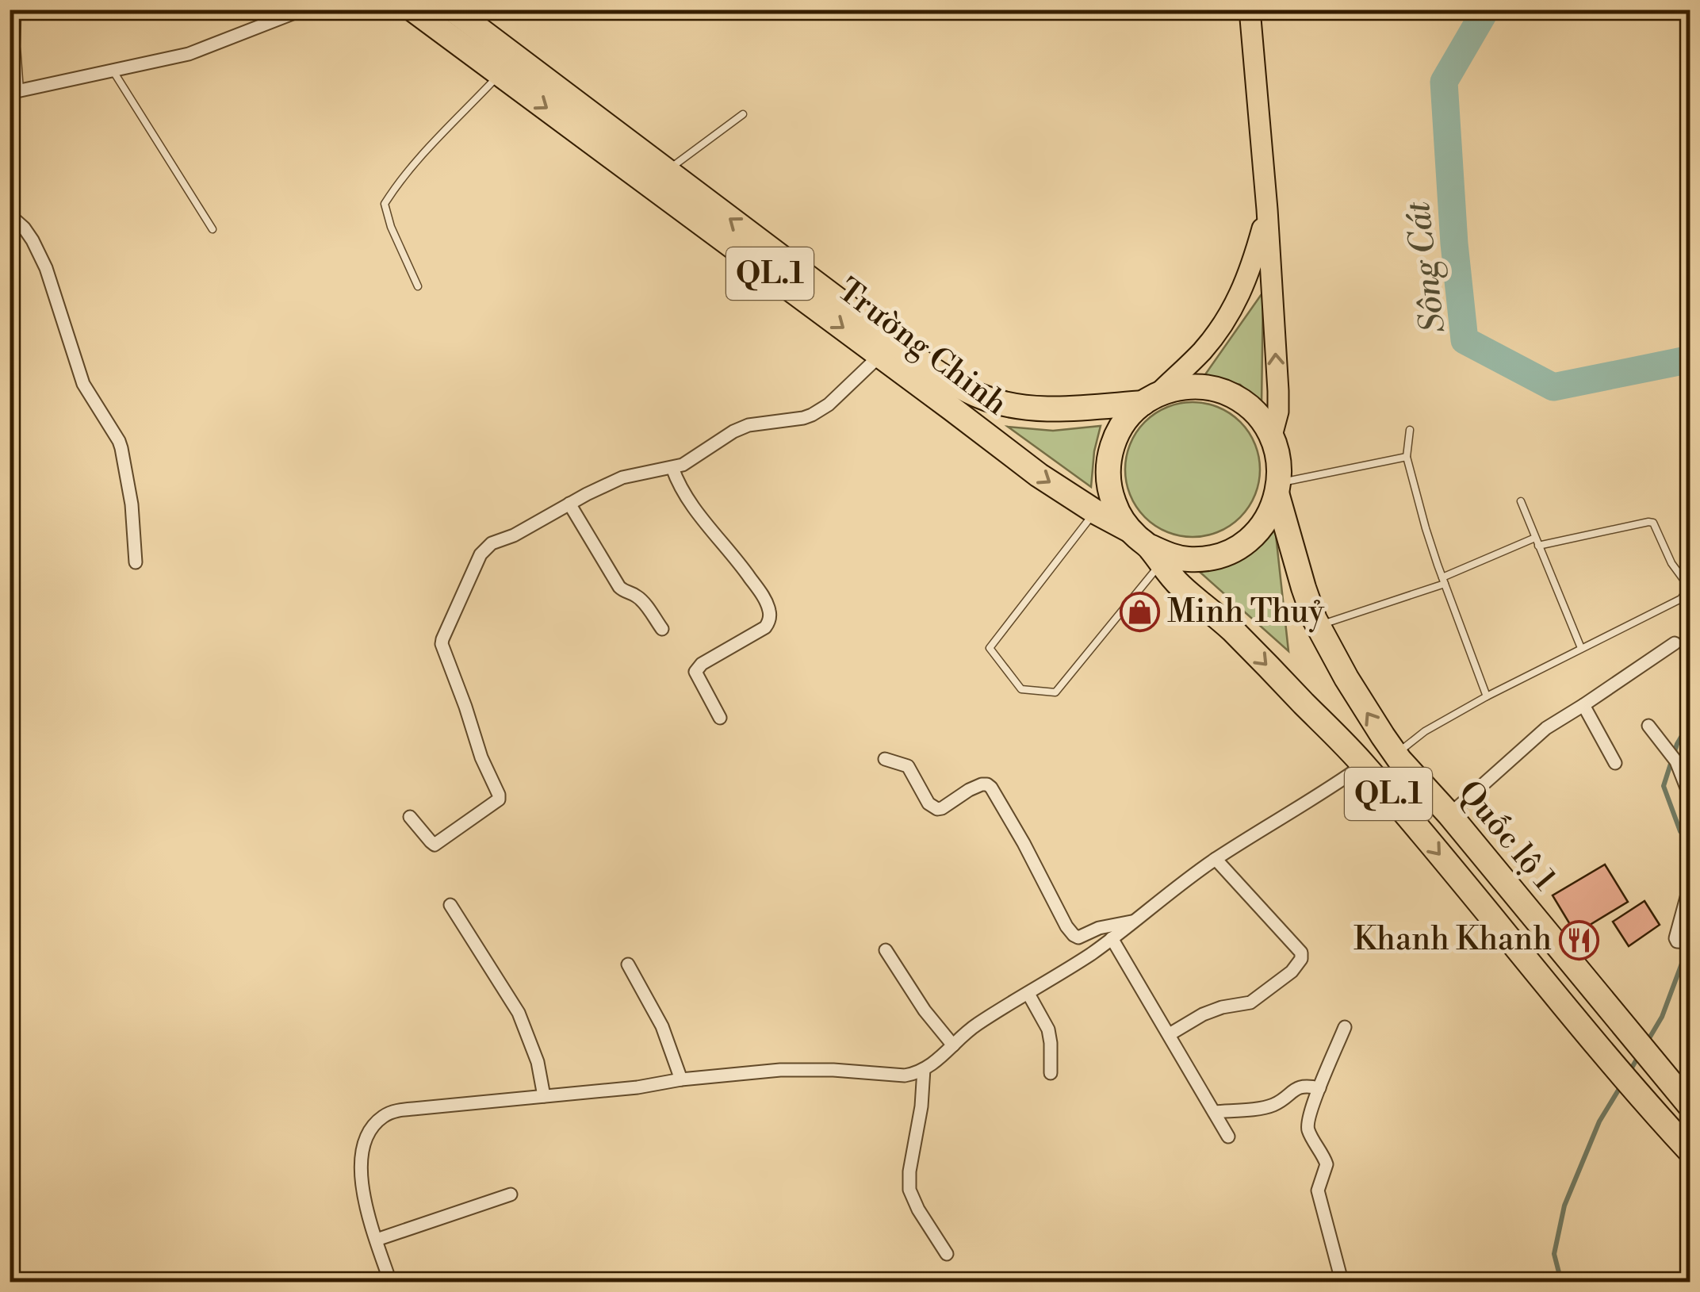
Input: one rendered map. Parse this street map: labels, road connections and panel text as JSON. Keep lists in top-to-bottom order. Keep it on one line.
{"streets":{"highway":["QL.1","Trường Chinh","Quốc lộ 1"]},"crossings":[["QL.1","Trường Chinh"],["QL.1","Quốc lộ 1"],["Trường Chinh","Quốc lộ 1"]],"water":["Sông Cát"],"places":{"shop":["Minh Thuỷ"],"restaurant":["Khanh Khanh"]}}
